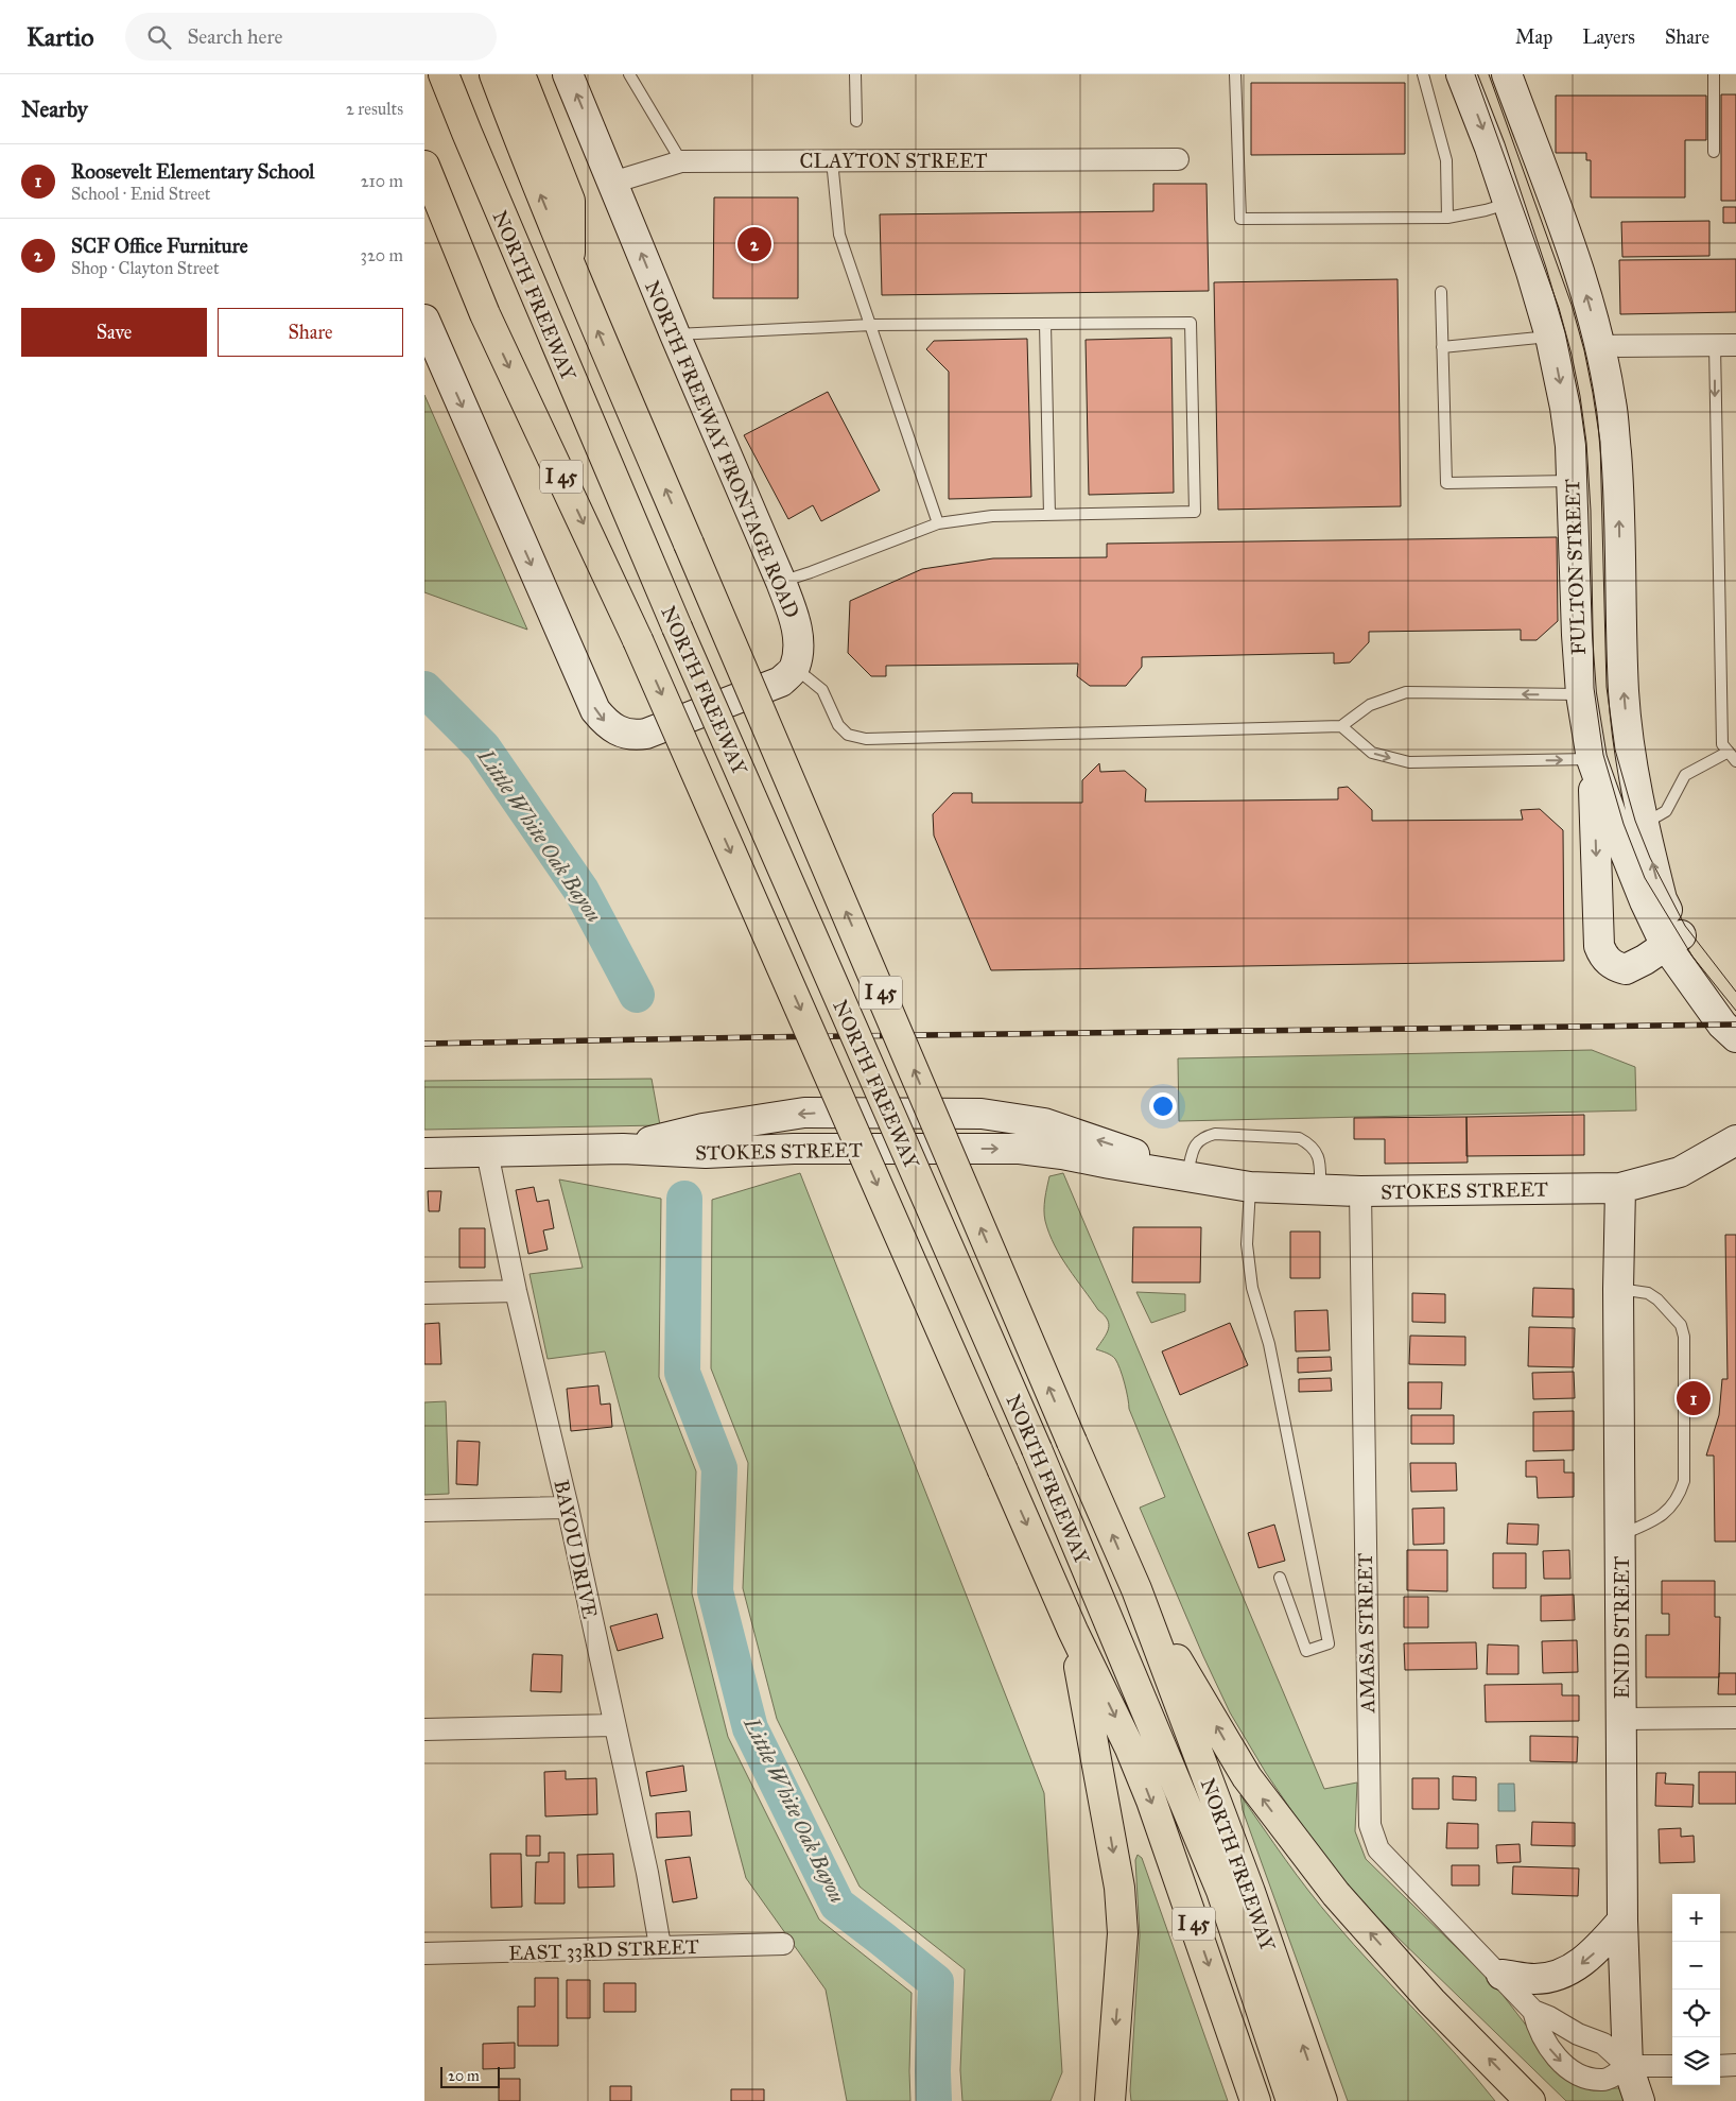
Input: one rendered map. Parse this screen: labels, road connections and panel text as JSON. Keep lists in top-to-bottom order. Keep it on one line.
{"streets":{"highway":["NORTH FREEWAY","I 45"],"street":["CLAYTON STREET","NORTH FREEWAY FRONTAGE ROAD","FULTON STREET","STOKES STREET","BAYOU DRIVE","ENID STREET","AMASA STREET","EAST 33RD STREET"]},"crossings":[["CLAYTON STREET","NORTH FREEWAY FRONTAGE ROAD"],["STOKES STREET","BAYOU DRIVE"],["STOKES STREET","ENID STREET"],["STOKES STREET","AMASA STREET"],["BAYOU DRIVE","EAST 33RD STREET"],["ENID STREET","AMASA STREET"]],"one_way":["NORTH FREEWAY FRONTAGE ROAD"],"water":["Little White Oak Bayou"],"scale_bar":"20 m","page":{"header":"Kartio","search":"Search here","nav":["Map","Layers","Share"],"heading":["Nearby","2 results"],"list":[{"mark":"1","name":"Roosevelt Elementary School","note":"School · Enid Street","value":"210 m"},{"mark":"2","name":"SCF Office Furniture","note":"Shop · Clayton Street","value":"320 m"}],"pins":["2","1"],"buttons":["Save","Share"],"map_buttons":["+","−"],"scale":"20 m"}}
